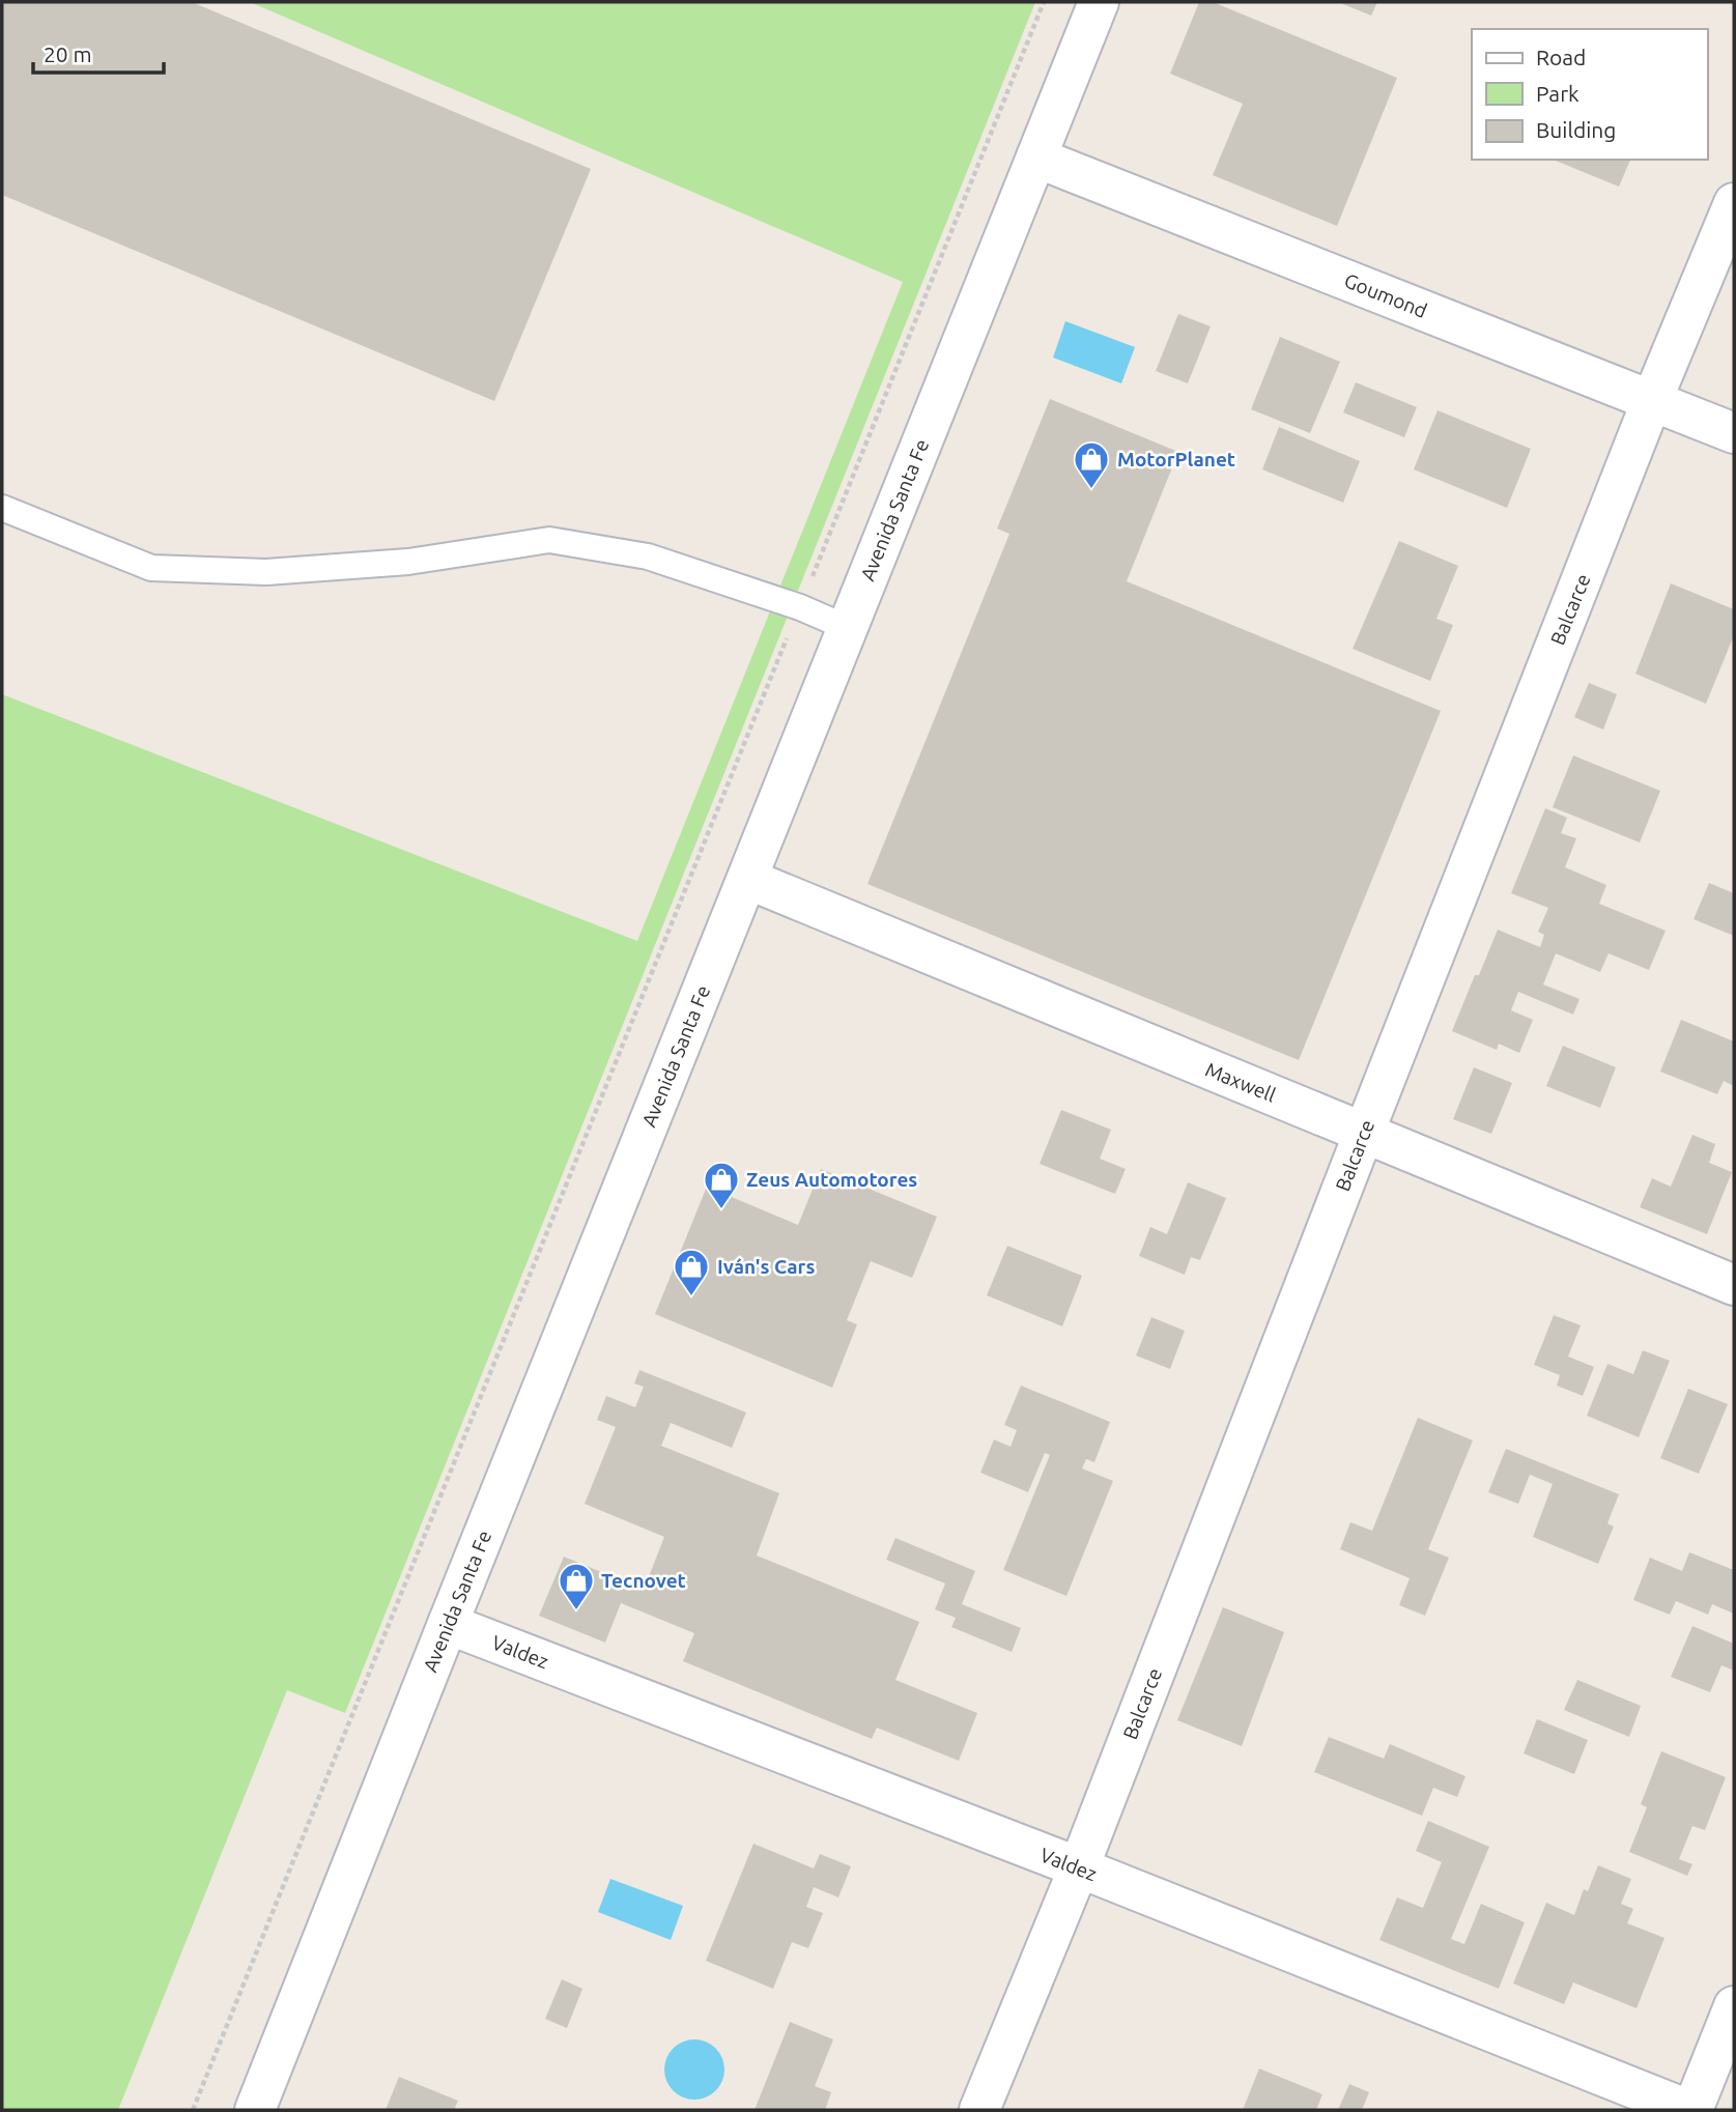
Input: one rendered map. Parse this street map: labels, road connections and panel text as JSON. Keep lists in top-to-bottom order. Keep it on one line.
{"streets":{"street":["Goumond","Avenida Santa Fe","Balcarce","Maxwell","Valdez"]},"crossings":[["Goumond","Avenida Santa Fe"],["Goumond","Balcarce"],["Avenida Santa Fe","Maxwell"],["Avenida Santa Fe","Valdez"],["Balcarce","Maxwell"],["Balcarce","Valdez"]],"places":{"shop":["MotorPlanet","Zeus Automotores","Iván's Cars","Tecnovet"]},"legend":["Road","Park","Building"],"scale_bar":"20 m"}
